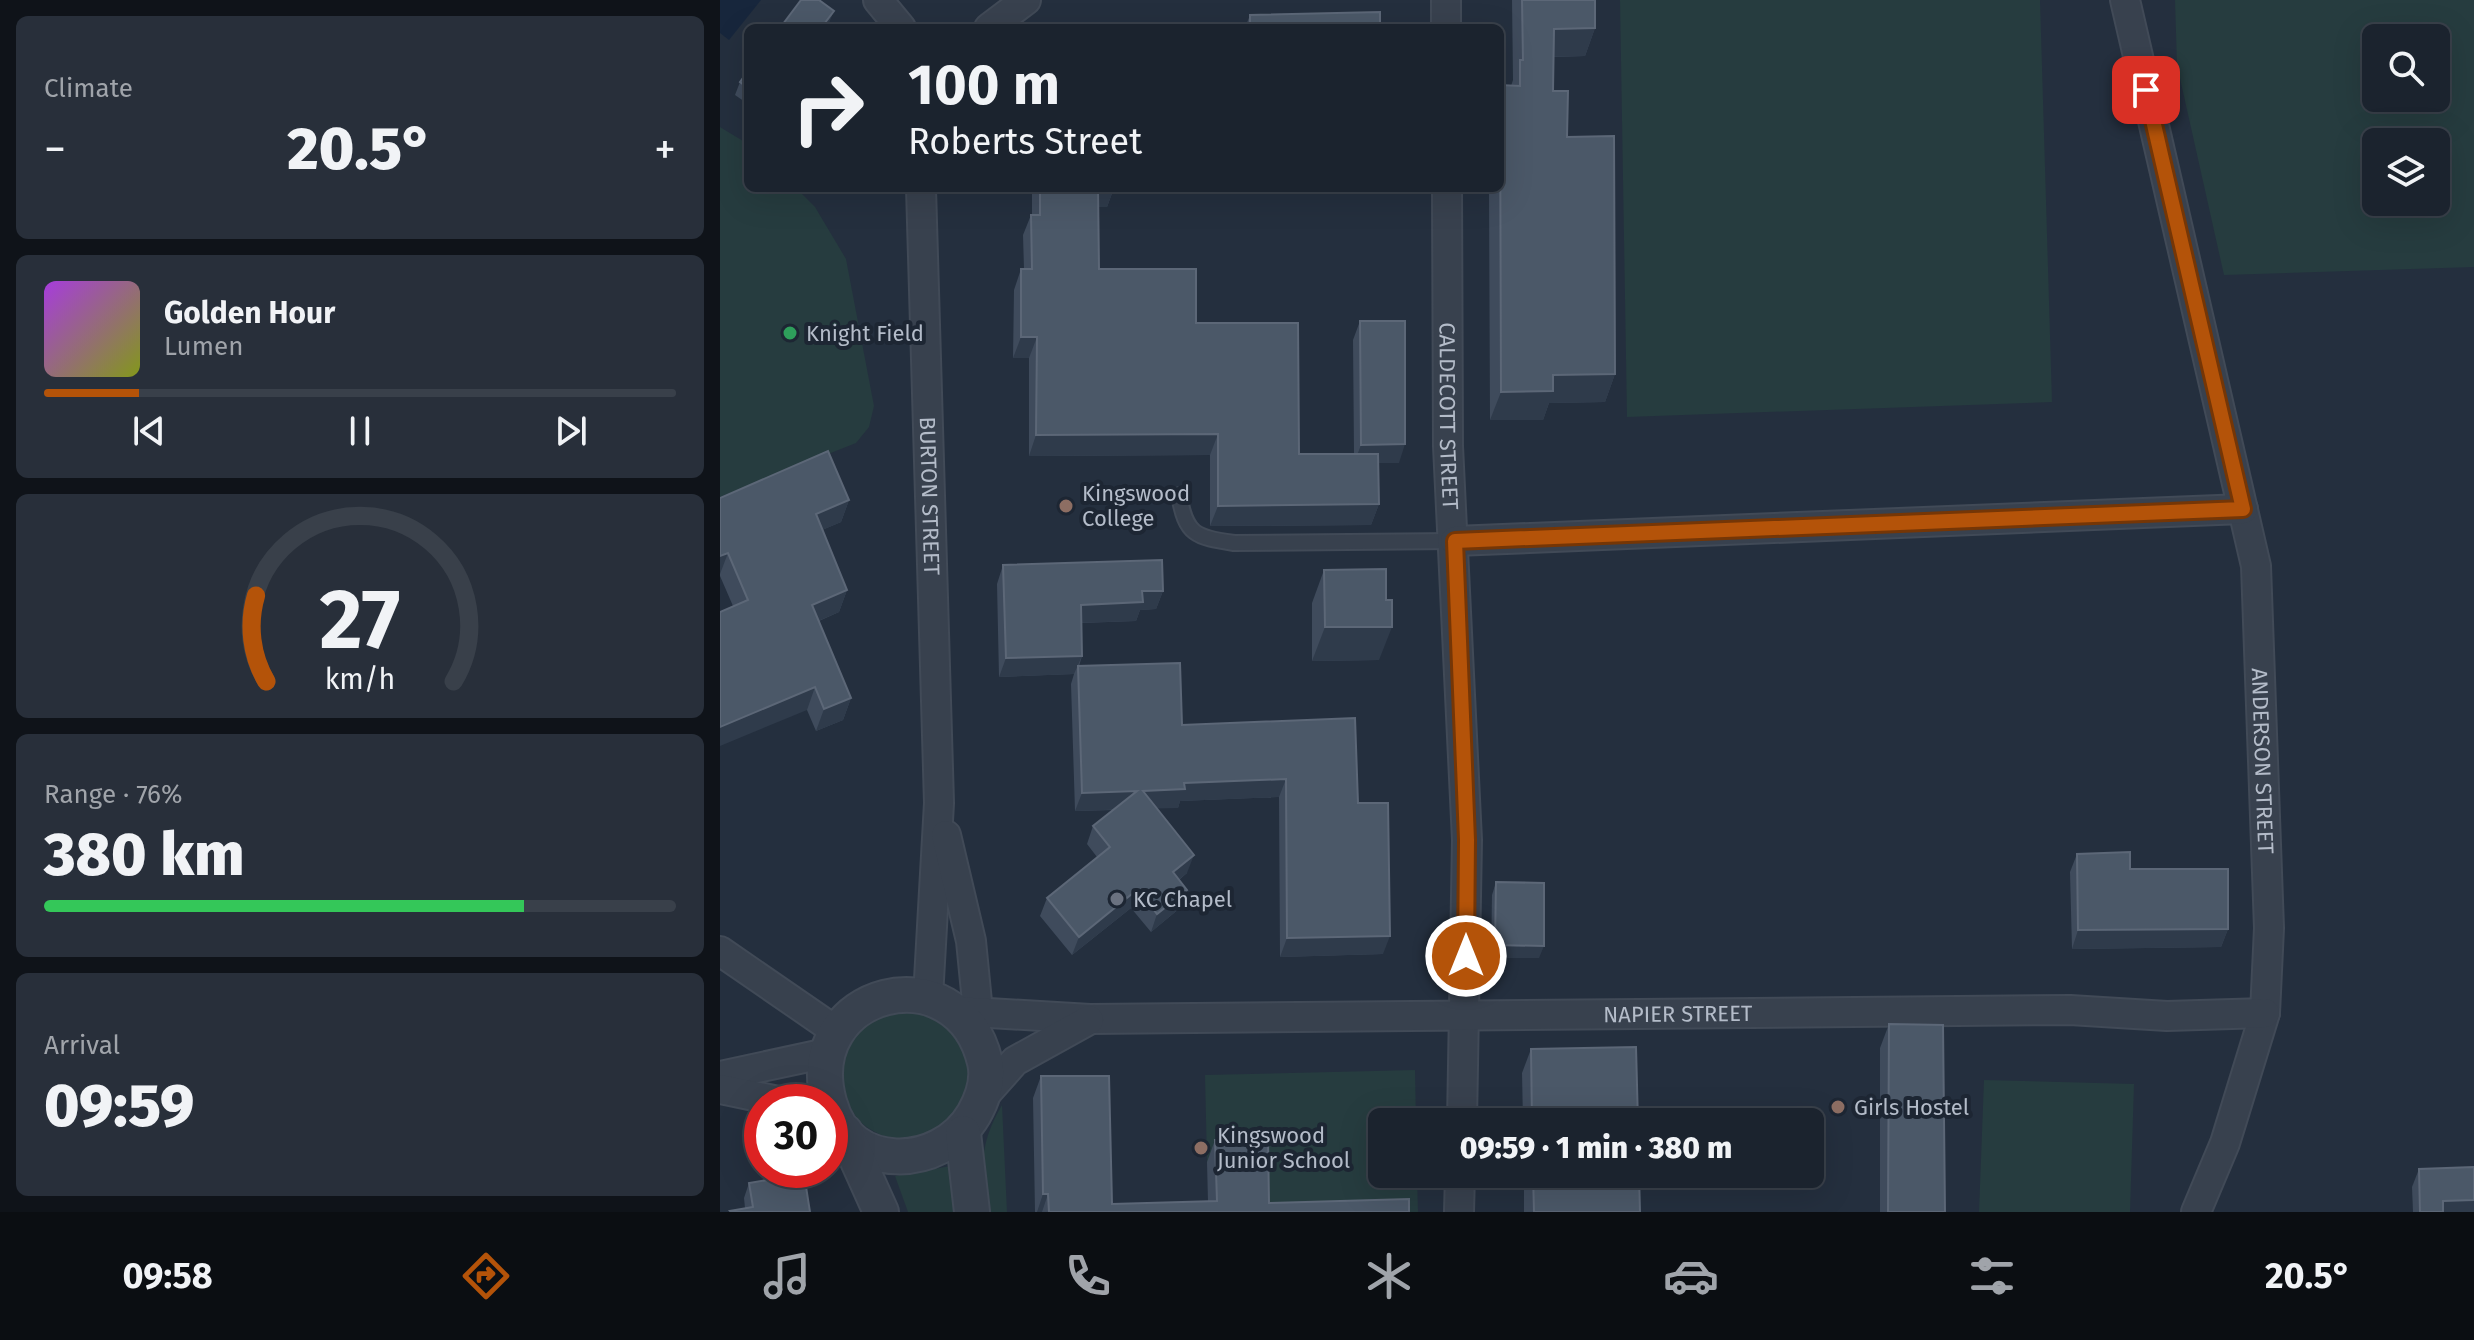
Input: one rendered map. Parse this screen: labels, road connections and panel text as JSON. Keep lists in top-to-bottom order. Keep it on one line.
{"streets":{"street":["CALDECOTT STREET","BURTON STREET","ANDERSON STREET","NAPIER STREET"]},"crossings":[["CALDECOTT STREET","NAPIER STREET"],["BURTON STREET","NAPIER STREET"],["ANDERSON STREET","NAPIER STREET"]],"places":["Knight Field","Kingswood College","KC Chapel","Girls Hostel","Kingswood Junior School"],"page":{"tile":["Climate",["Range · 76%","380 km"],["Arrival","09:59"]],"turn":["100 m","Roberts Street"],"heat":["−","20.5°","+"],"song":["Golden Hour","Lumen"],"limit":"30","trip":"09:59 · 1 min · 380 m","tabs":["09:58","20.5°"],"gauge":["27","km/h"]}}
